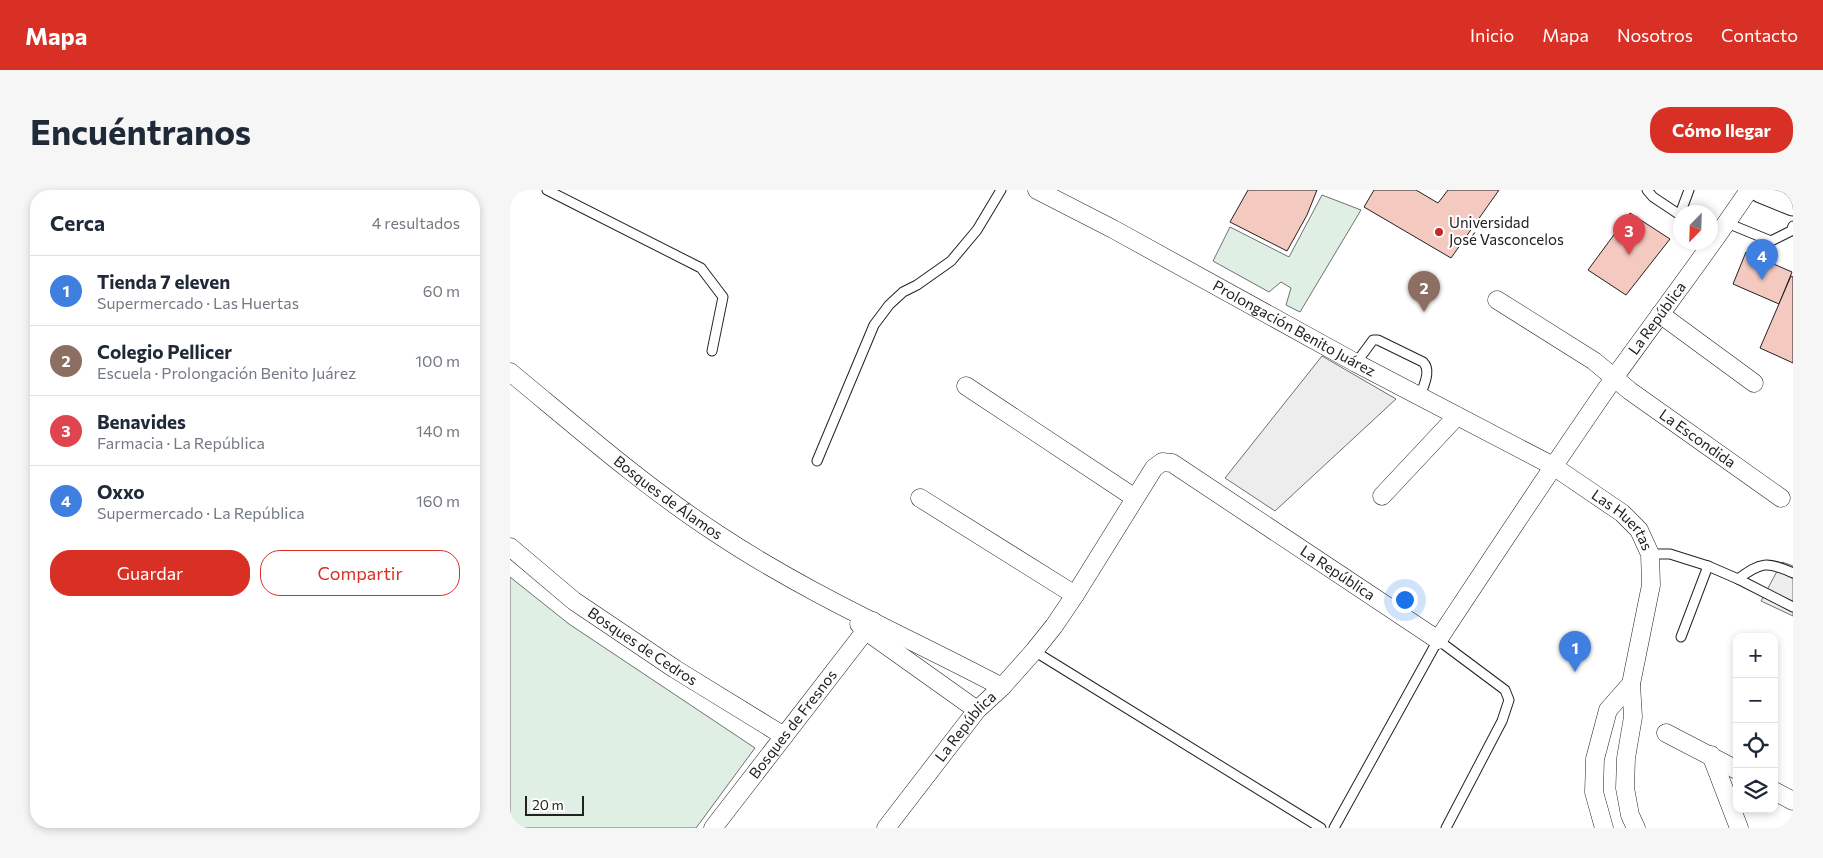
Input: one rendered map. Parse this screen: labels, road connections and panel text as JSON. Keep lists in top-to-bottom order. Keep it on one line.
{"streets":{"street":["La República","Prolongación Benito Juárez","La Escondida","Bosques de Álamos","Las Huertas","Bosques de Cedros","Bosques de Fresnos"]},"crossings":[["La República","Prolongación Benito Juárez"],["La República","La Escondida"],["La República","Bosques de Álamos"],["La República","Las Huertas"],["Prolongación Benito Juárez","Las Huertas"],["Bosques de Álamos","Bosques de Fresnos"],["Bosques de Cedros","Bosques de Fresnos"]],"places":["Universidad José Vasconcelos"],"scale_bar":"20 m","north":"bottom left","page":{"header":"Mapa","nav":["Inicio","Mapa","Nosotros","Contacto"],"buttons":["Cómo llegar",["Guardar","Compartir"]],"title":"Encuéntranos","heading":["Cerca","4 resultados"],"pins":["3","4","2","1"],"list":[{"mark":"1","name":"Tienda 7 eleven","note":"Supermercado · Las Huertas","value":"60 m"},{"mark":"2","name":"Colegio Pellicer","note":"Escuela · Prolongación Benito Juárez","value":"100 m"},{"mark":"3","name":"Benavides","note":"Farmacia · La República","value":"140 m"},{"mark":"4","name":"Oxxo","note":"Supermercado · La República","value":"160 m"}],"map_buttons":["+","−"],"scale":"20 m"}}
